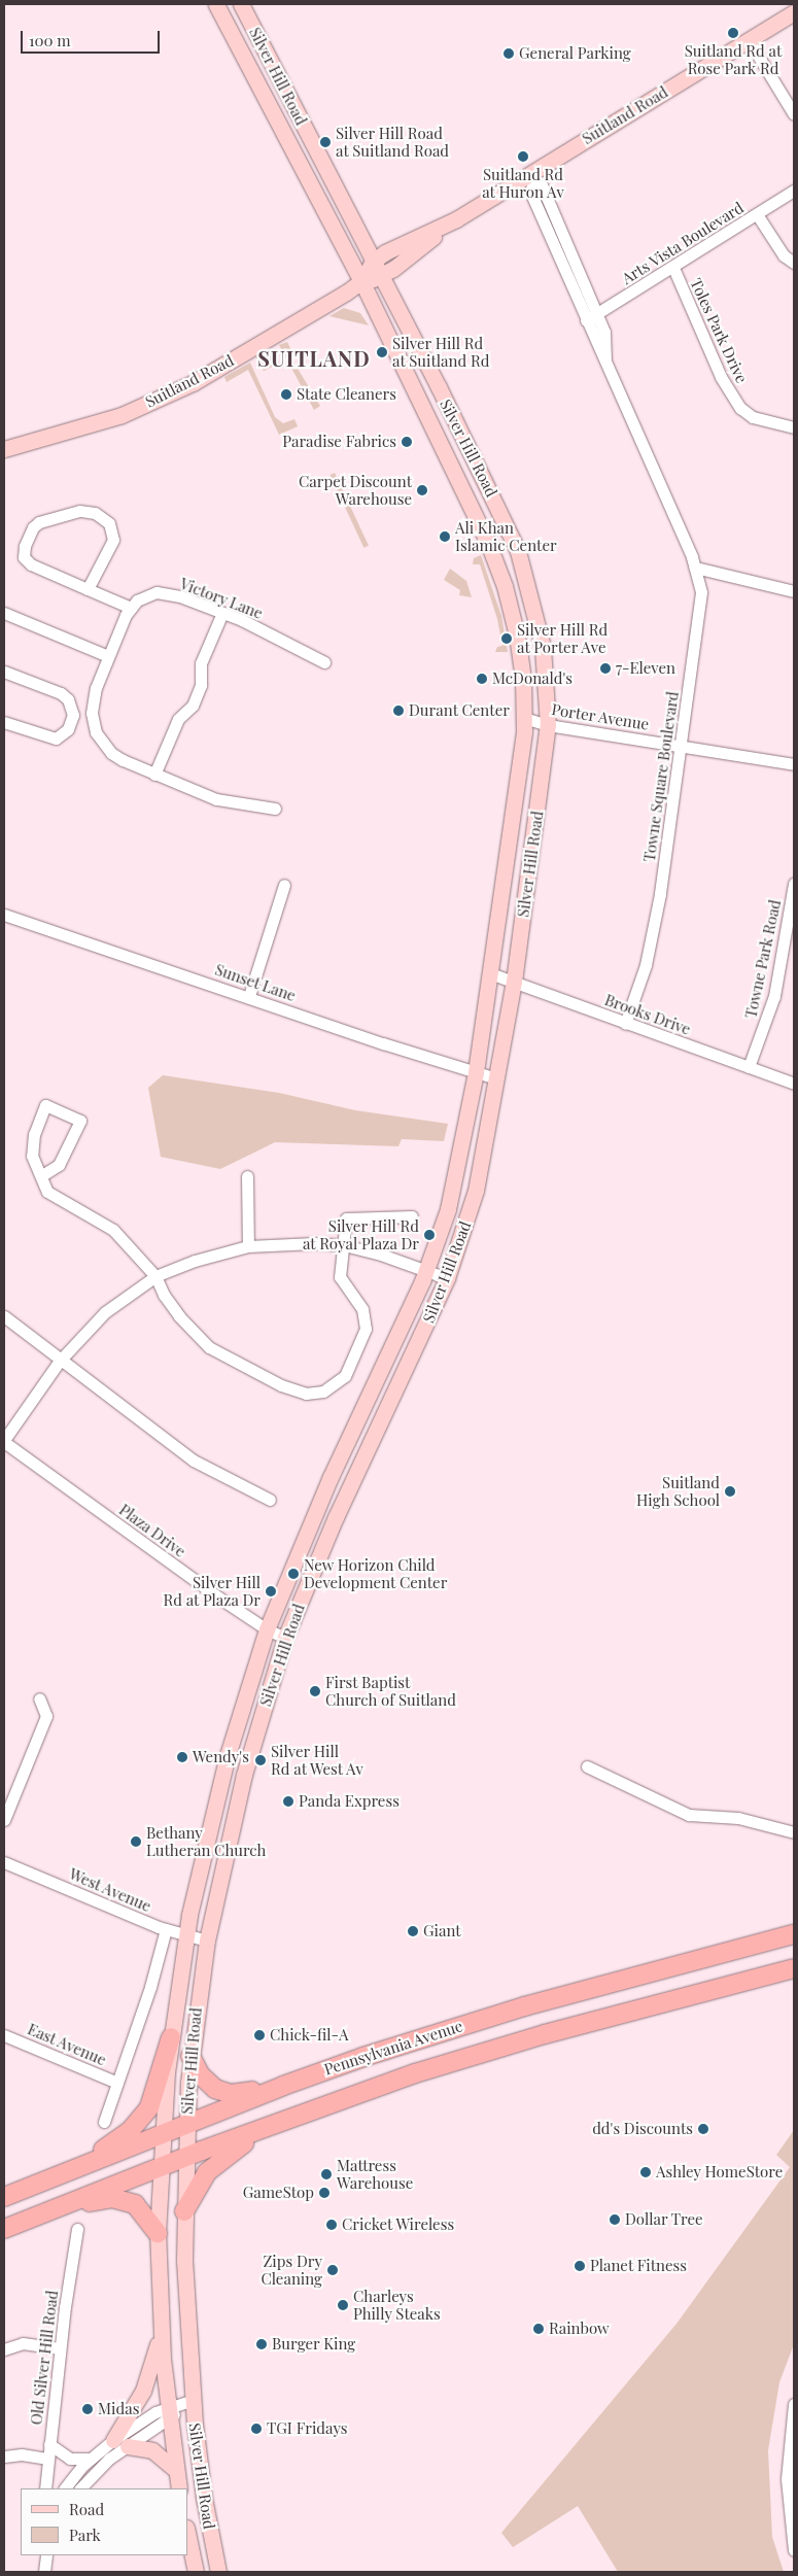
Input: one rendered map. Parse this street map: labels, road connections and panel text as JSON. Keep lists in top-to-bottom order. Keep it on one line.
{"streets":{"highway":["Pennsylvania Avenue"],"main road":["Silver Hill Road","Suitland Road"],"street":["Arts Vista Boulevard","Toles Park Drive","Victory Lane","Porter Avenue","Towne Square Boulevard","Towne Park Road","Sunset Lane","Brooks Drive","Plaza Drive","West Avenue","East Avenue","Old Silver Hill Road"]},"crossings":[["Silver Hill Road","Suitland Road"],["Silver Hill Road","Porter Avenue"],["Silver Hill Road","Sunset Lane"],["Silver Hill Road","Brooks Drive"],["Silver Hill Road","Plaza Drive"],["Silver Hill Road","West Avenue"],["Silver Hill Road","Pennsylvania Avenue"],["Suitland Road","Towne Square Boulevard"],["Arts Vista Boulevard","Toles Park Drive"],["Arts Vista Boulevard","Towne Square Boulevard"],["Porter Avenue","Towne Square Boulevard"],["Towne Square Boulevard","Brooks Drive"],["Towne Park Road","Brooks Drive"]],"districts":["SUITLAND"],"places":["Suitland Rd at Rose Park Rd","General Parking","Silver Hill Road at Suitland Road","Suitland Rd at Huron Av","Silver Hill Rd at Suitland Rd","State Cleaners","Paradise Fabrics","Carpet Discount Warehouse","Ali Khan Islamic Center","Silver Hill Rd at Porter Ave","7-Eleven","McDonald's","Durant Center","Silver Hill Rd at Royal Plaza Dr","Suitland High School","New Horizon Child Development Center","Silver Hill Rd at Plaza Dr","First Baptist Church of Suitland","Wendy's","Silver Hill Rd at West Av","Panda Express","Bethany Lutheran Church","Giant","Chick-fil-A","dd's Discounts","Ashley HomeStore","Mattress Warehouse","GameStop","Dollar Tree","Cricket Wireless","Planet Fitness","Zips Dry Cleaning","Charleys Philly Steaks","Rainbow","Burger King","Midas","TGI Fridays"],"legend":["Road","Park"],"scale_bar":"100 m"}
